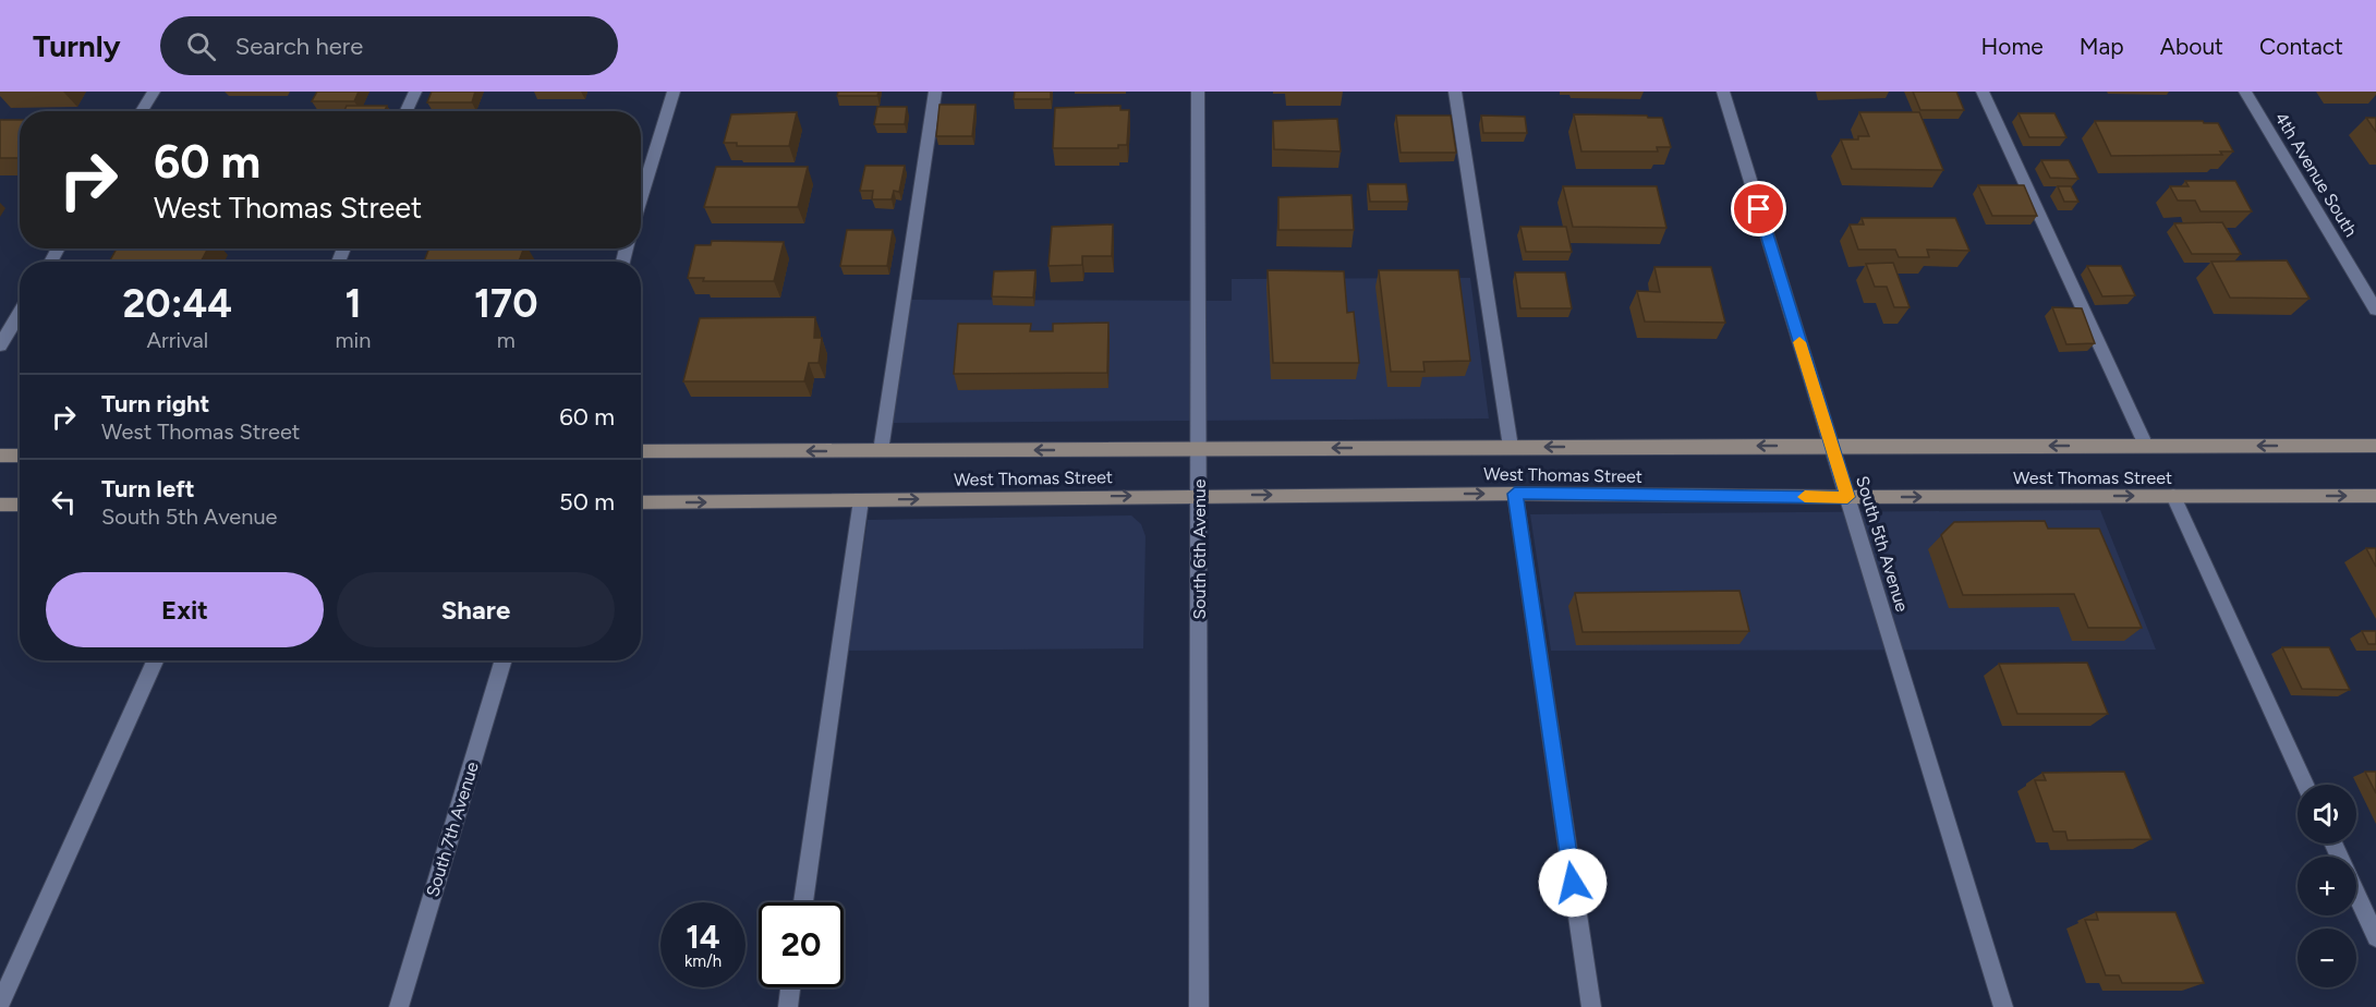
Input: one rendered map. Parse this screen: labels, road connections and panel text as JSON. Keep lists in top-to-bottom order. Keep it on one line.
{"streets":{"main road":["West Thomas Street"],"street":["4th Avenue South","South 5th Avenue","South 6th Avenue","South 7th Avenue"]},"crossings":[["West Thomas Street","South 5th Avenue"],["West Thomas Street","South 6th Avenue"]],"page":{"header":"Turnly","search":"Search here","nav":["Home","Map","About","Contact"],"turn":["60 m","West Thomas Street"],"eta":["20:44","Arrival","1","min","170","m"],"list":[{"name":"Turn right","note":"West Thomas Street","value":"60 m"},{"name":"Turn left","note":"South 5th Avenue","value":"50 m"}],"buttons":["Exit","Share"],"map_buttons":["+","−"],"speed":"14 km/h","limit":"20"}}
